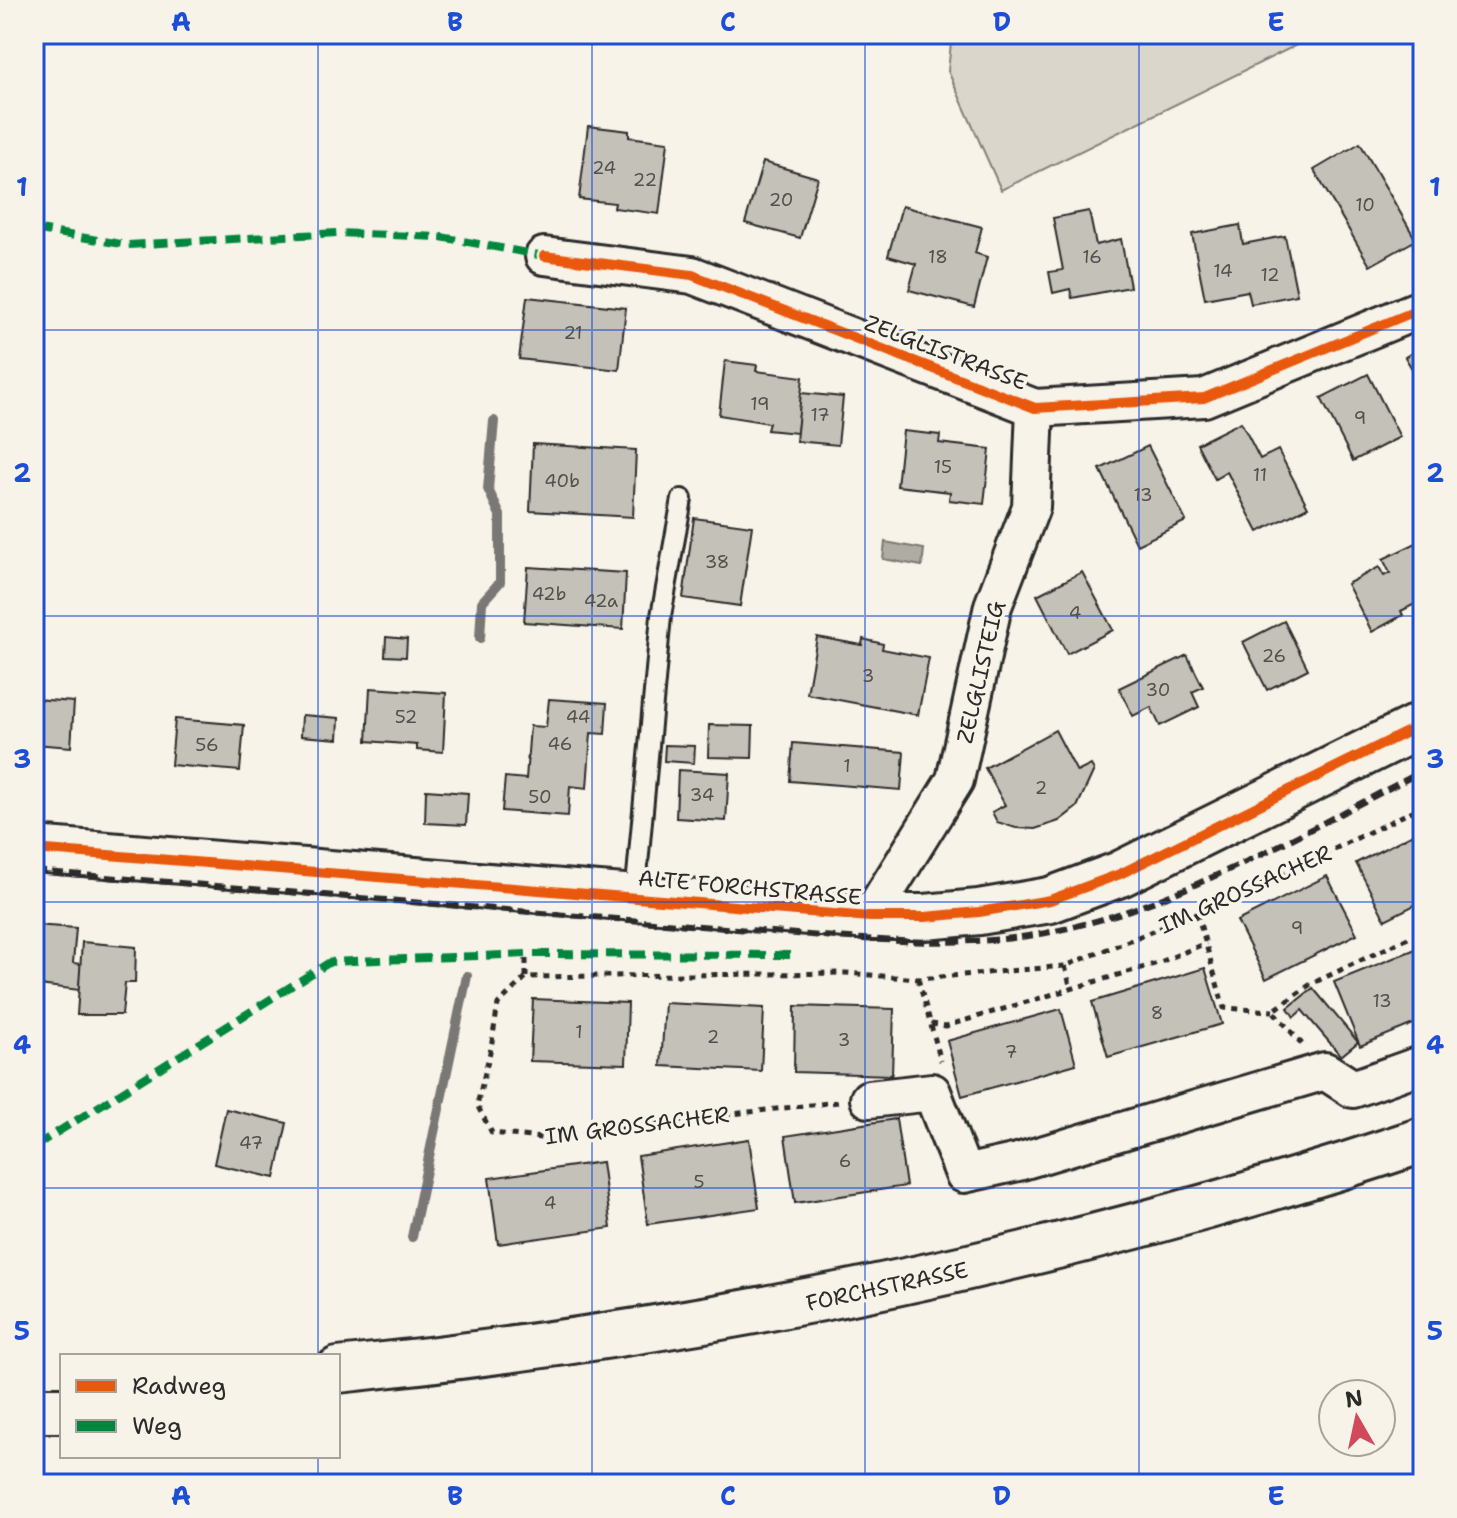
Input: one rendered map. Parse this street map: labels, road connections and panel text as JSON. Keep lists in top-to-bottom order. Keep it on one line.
{"streets":{"main road":["ALTE FORCHSTRASSE","FORCHSTRASSE"],"street":["ZELGLISTRASSE","ZELGLISTEIG"],"path":["IM GROSSACHER"]},"crossings":[["ZELGLISTRASSE","ZELGLISTEIG"],["ZELGLISTEIG","ALTE FORCHSTRASSE"]],"house_numbers":["24","22","20","10","18","16","14","12","21","19","17","9","15","11","40b","13","38","42b","42a","4","26","3","30","52","44","46","56","1","2","34","50","9","13","8","1","2","3","7","47","6","5","4"],"legend":["Radweg","Weg"],"north":"top","grid":{"columns":["A","B","C","D","E"],"rows":["1","2","3","4","5"]}}
